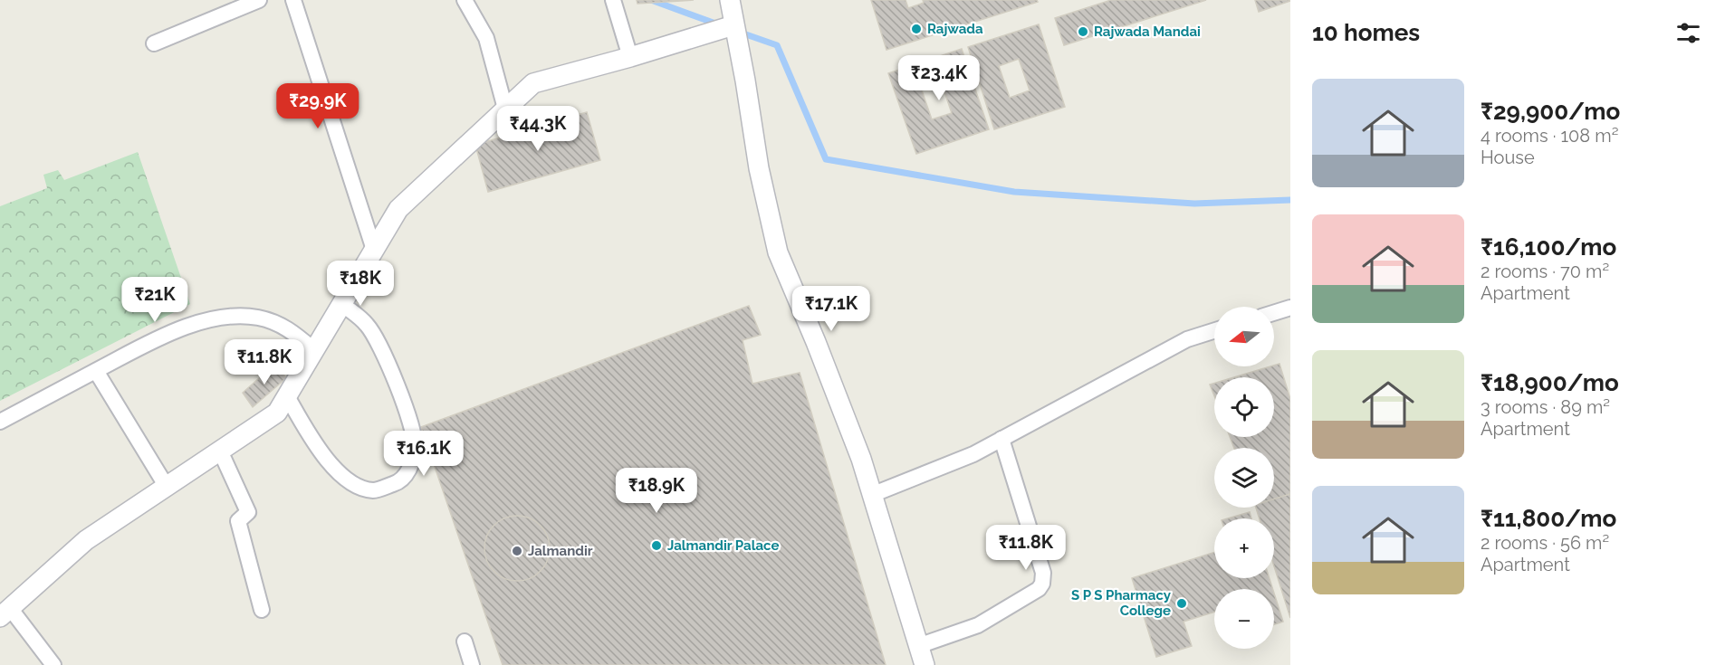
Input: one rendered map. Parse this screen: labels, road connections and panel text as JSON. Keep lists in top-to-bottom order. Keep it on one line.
{"places":["Rajwada","Rajwada Mandai","Jalmandir Palace","Jalmandir","S P S Pharmacy College"],"north":"left","page":{"heading":"10 homes","price":["₹23.4K","₹29.9K","₹44.3K","₹18K","₹21K","₹17.1K","₹11.8K","₹16.1K","₹18.9K","₹11.8K"],"list":[{"name":"₹29,900/mo","note":"4 rooms · 108 m² · House"},{"name":"₹16,100/mo","note":"2 rooms · 70 m² · Apartment"},{"name":"₹18,900/mo","note":"3 rooms · 89 m² · Apartment"},{"name":"₹11,800/mo","note":"2 rooms · 56 m² · Apartment"}],"map_buttons":["+","−"]}}
